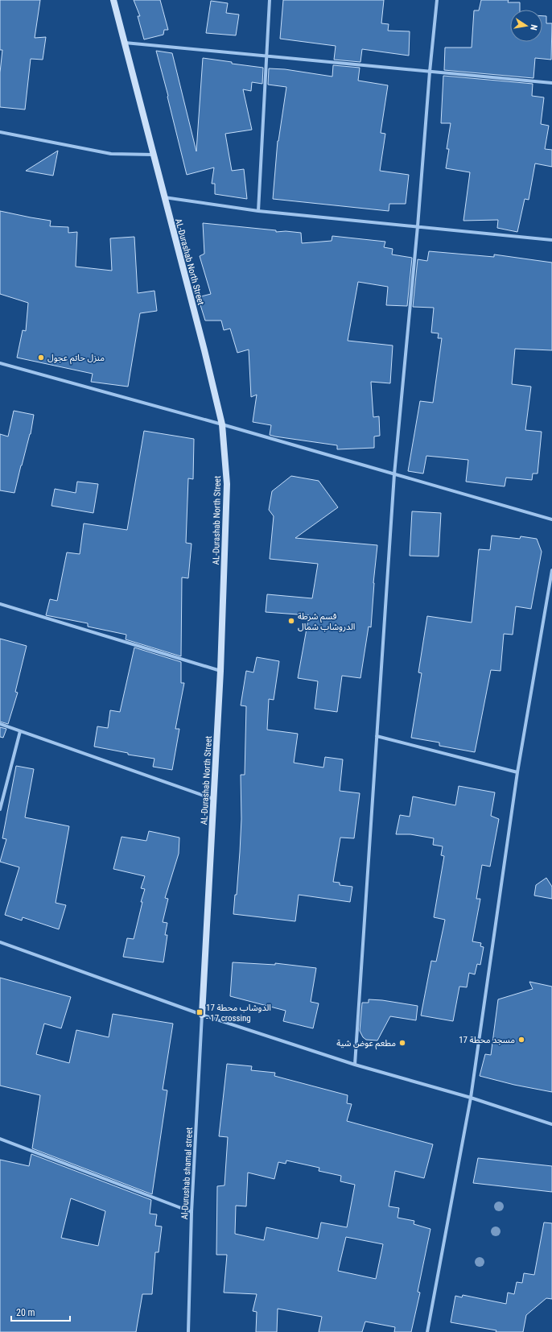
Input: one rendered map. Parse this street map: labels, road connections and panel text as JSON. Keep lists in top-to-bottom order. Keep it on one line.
{"streets":{"street":["AL-Durashab North Street","Al-Durushab shamal street"]},"crossings":[["AL-Durashab North Street","Al-Durushab shamal street"]],"places":{"other":["منزل حاتم عجول","قسم شرطة الدروشاب شمال","مسجد محطة 17","مطعم عوض شية"],"transit":["الدوشاب محطة 17 - 17 crossing"]},"scale_bar":"20 m","north":"right"}
